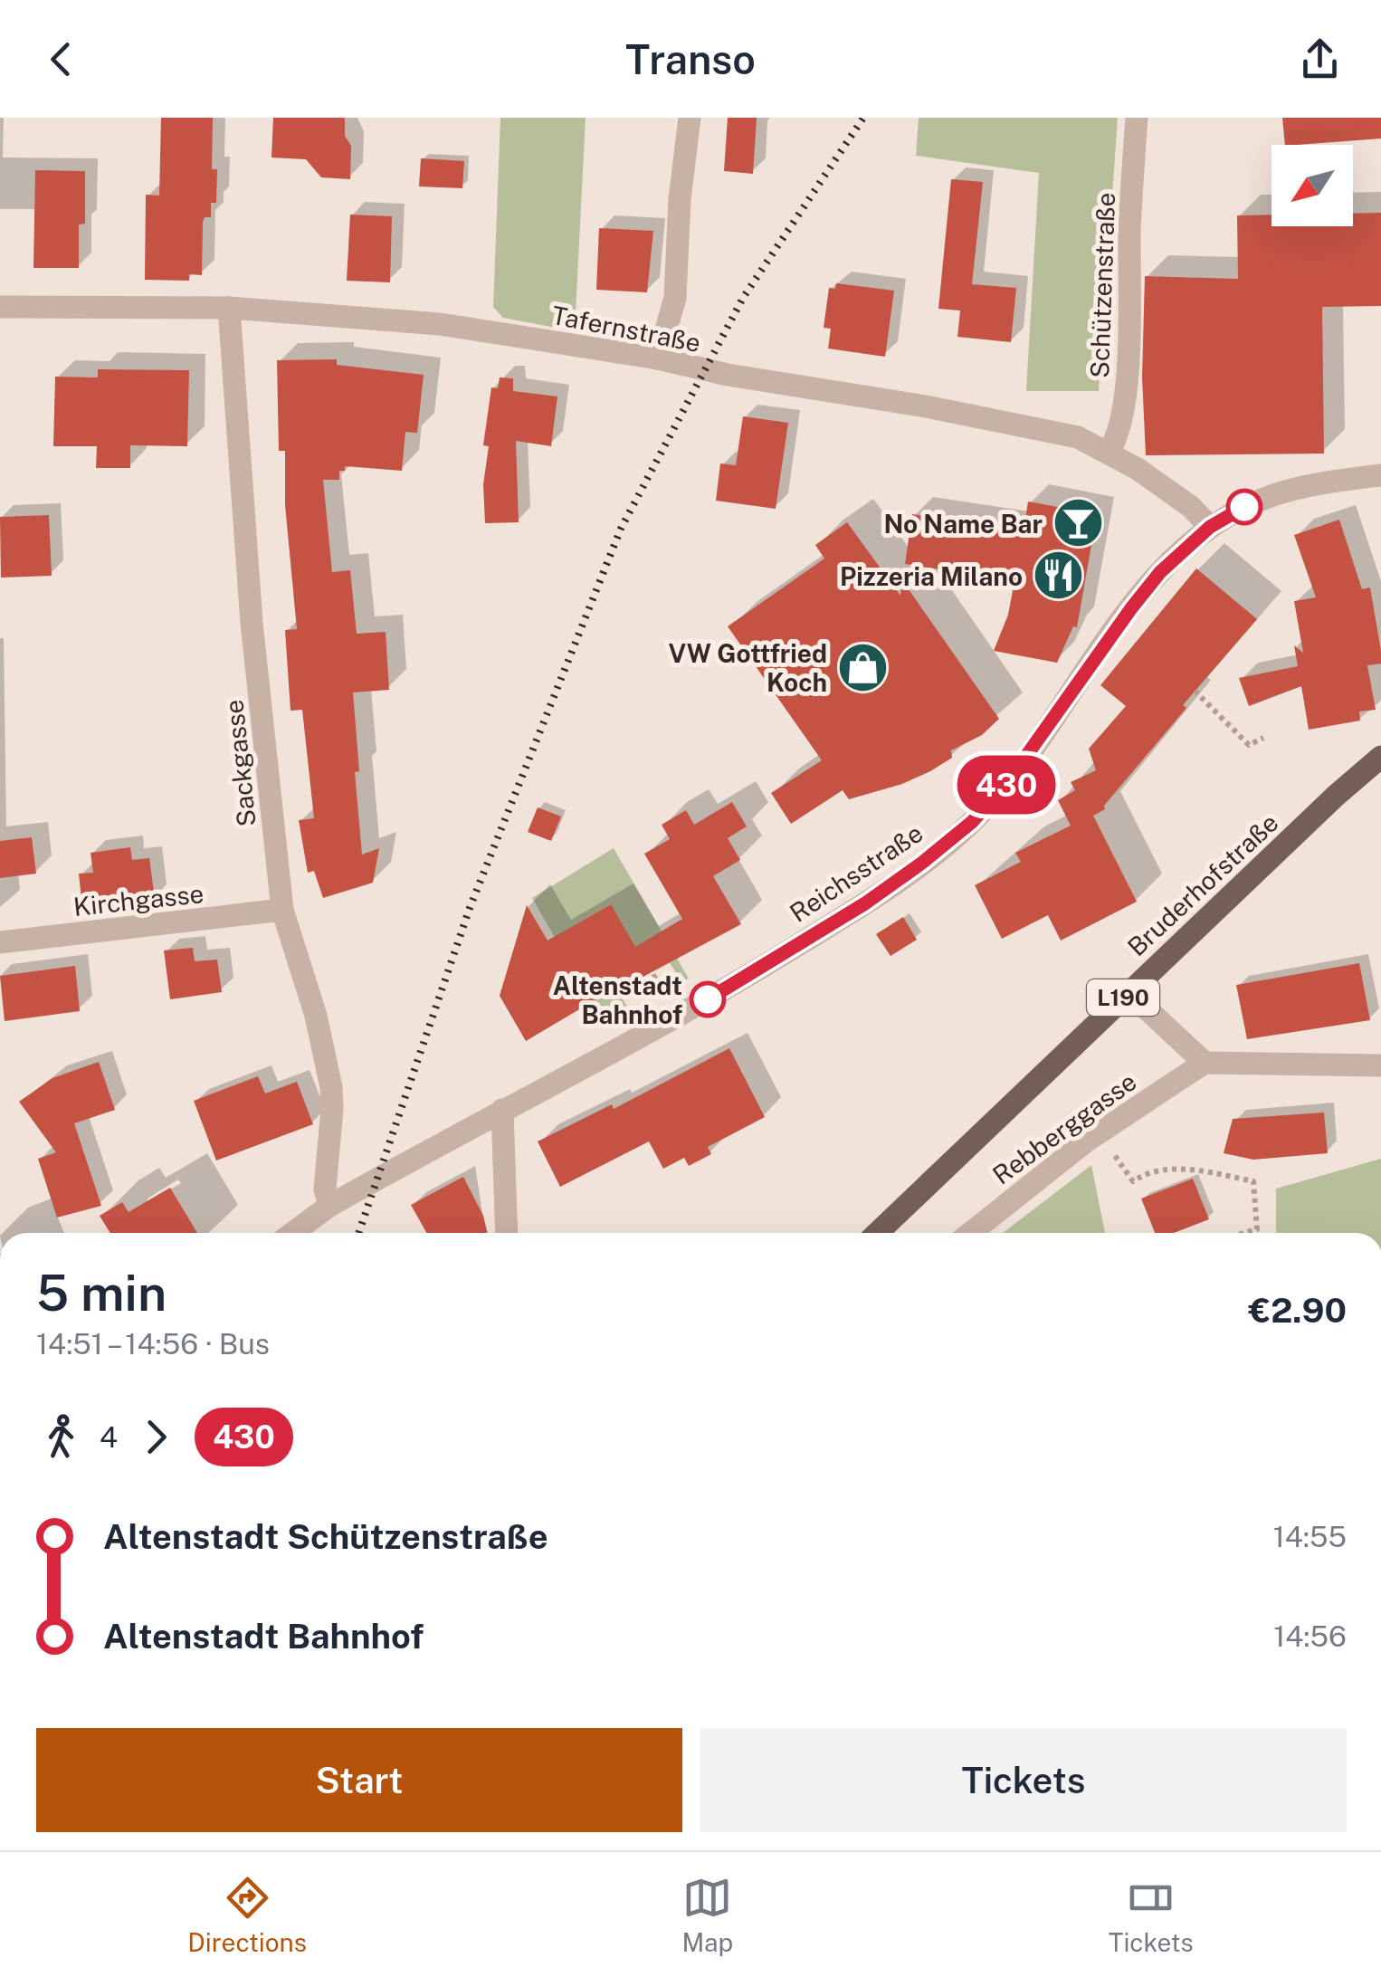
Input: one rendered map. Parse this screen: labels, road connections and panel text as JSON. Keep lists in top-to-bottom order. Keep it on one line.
{"streets":{"main road":["Bruderhofstraße","L190"],"street":["Schützenstraße","Tafernstraße","Sackgasse","Reichsstraße","Kirchgasse","Rebberggasse"]},"crossings":[["Schützenstraße","Tafernstraße"],["Tafernstraße","Sackgasse"],["Tafernstraße","Reichsstraße"],["Sackgasse","Reichsstraße"],["Sackgasse","Kirchgasse"]],"places":{"bar":["No Name Bar"],"restaurant":["Pizzeria Milano"],"shop":["VW Gottfried Koch"],"other":["Altenstadt Bahnhof"]},"lines":["bus line 430"],"north":"bottom left","page":{"header":"Transo","on_map":"430","heading":["5 min","14:51 – 14:56 · Bus","€2.90"],"legs":["4","430"],"list":[{"name":"Altenstadt Schützenstraße","value":"14:55"},{"name":"Altenstadt Bahnhof","value":"14:56"}],"buttons":["Start","Tickets"],"tabs":["Directions","Map","Tickets"]}}
